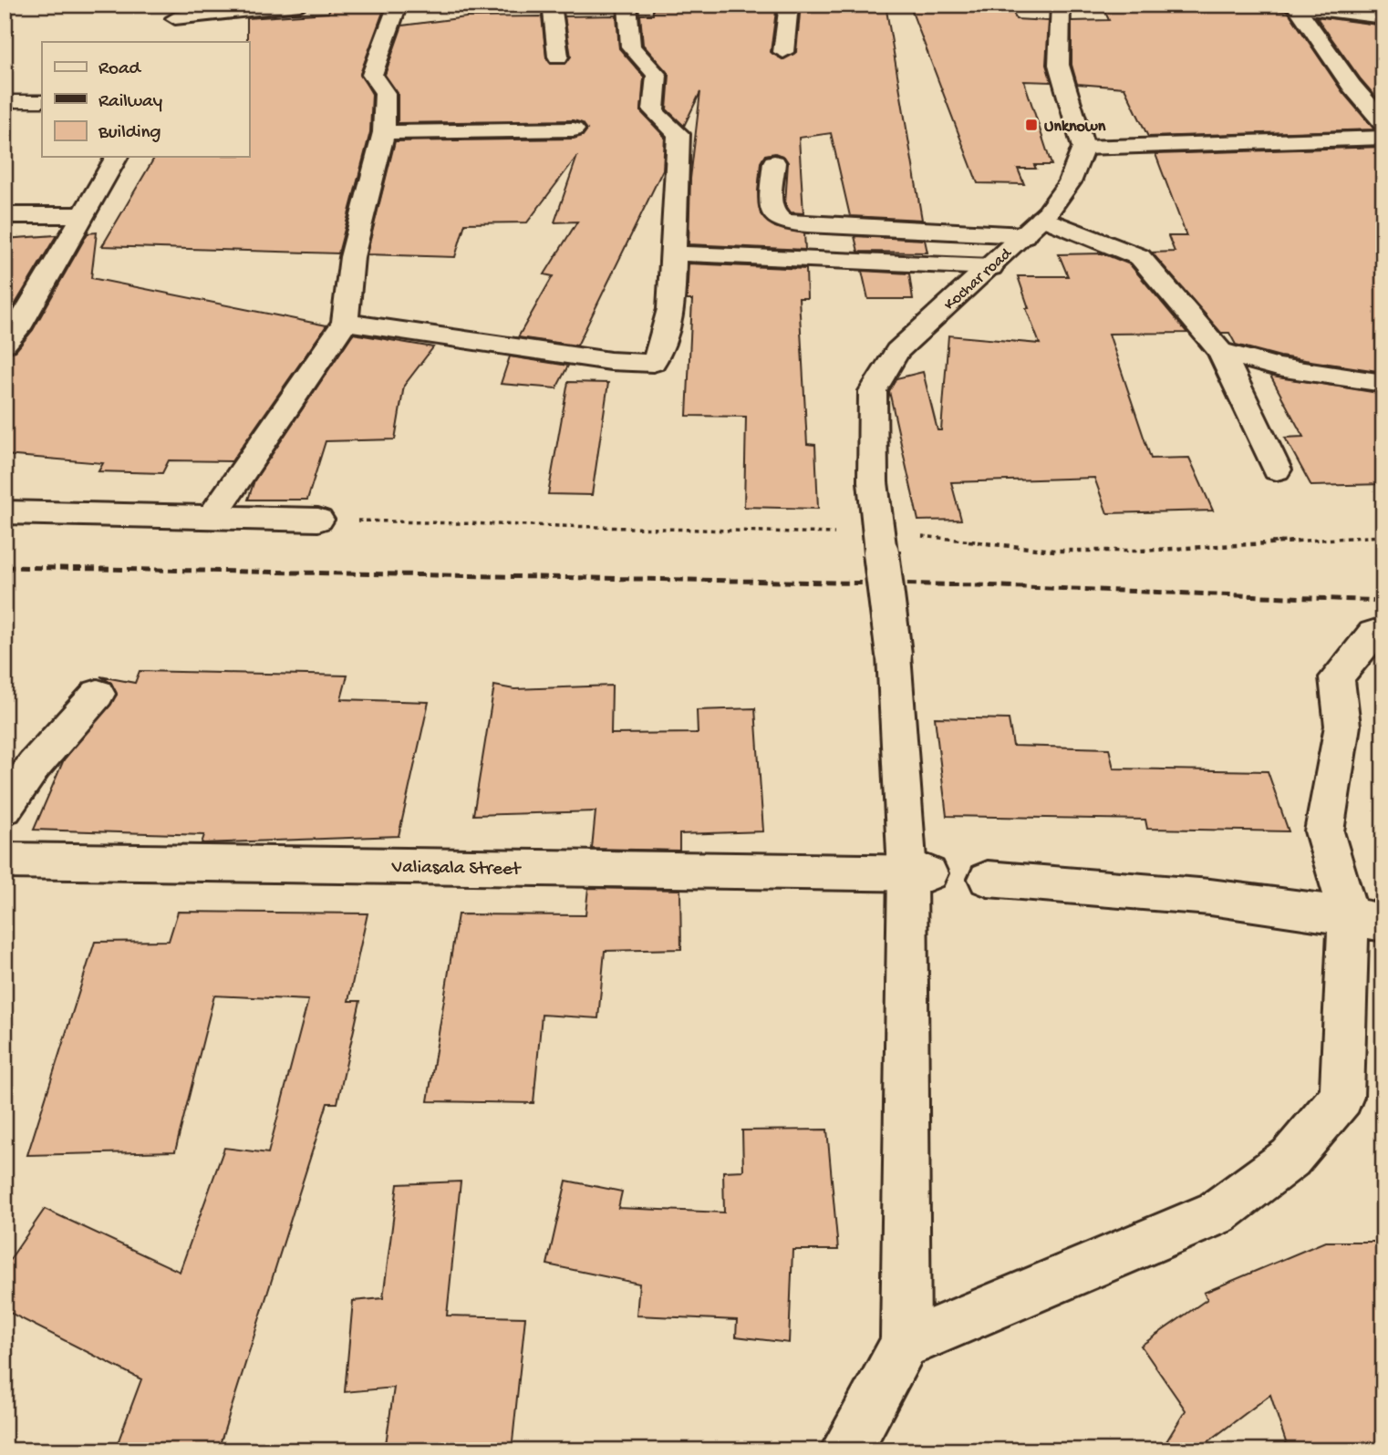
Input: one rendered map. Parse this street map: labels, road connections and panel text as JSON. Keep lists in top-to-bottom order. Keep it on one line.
{"streets":{"street":["Kochar road","Valiasala Street"]},"crossings":[["Kochar road","Valiasala Street"]],"places":{"transit":["Unknown"]},"legend":["Road","Railway","Building"]}
